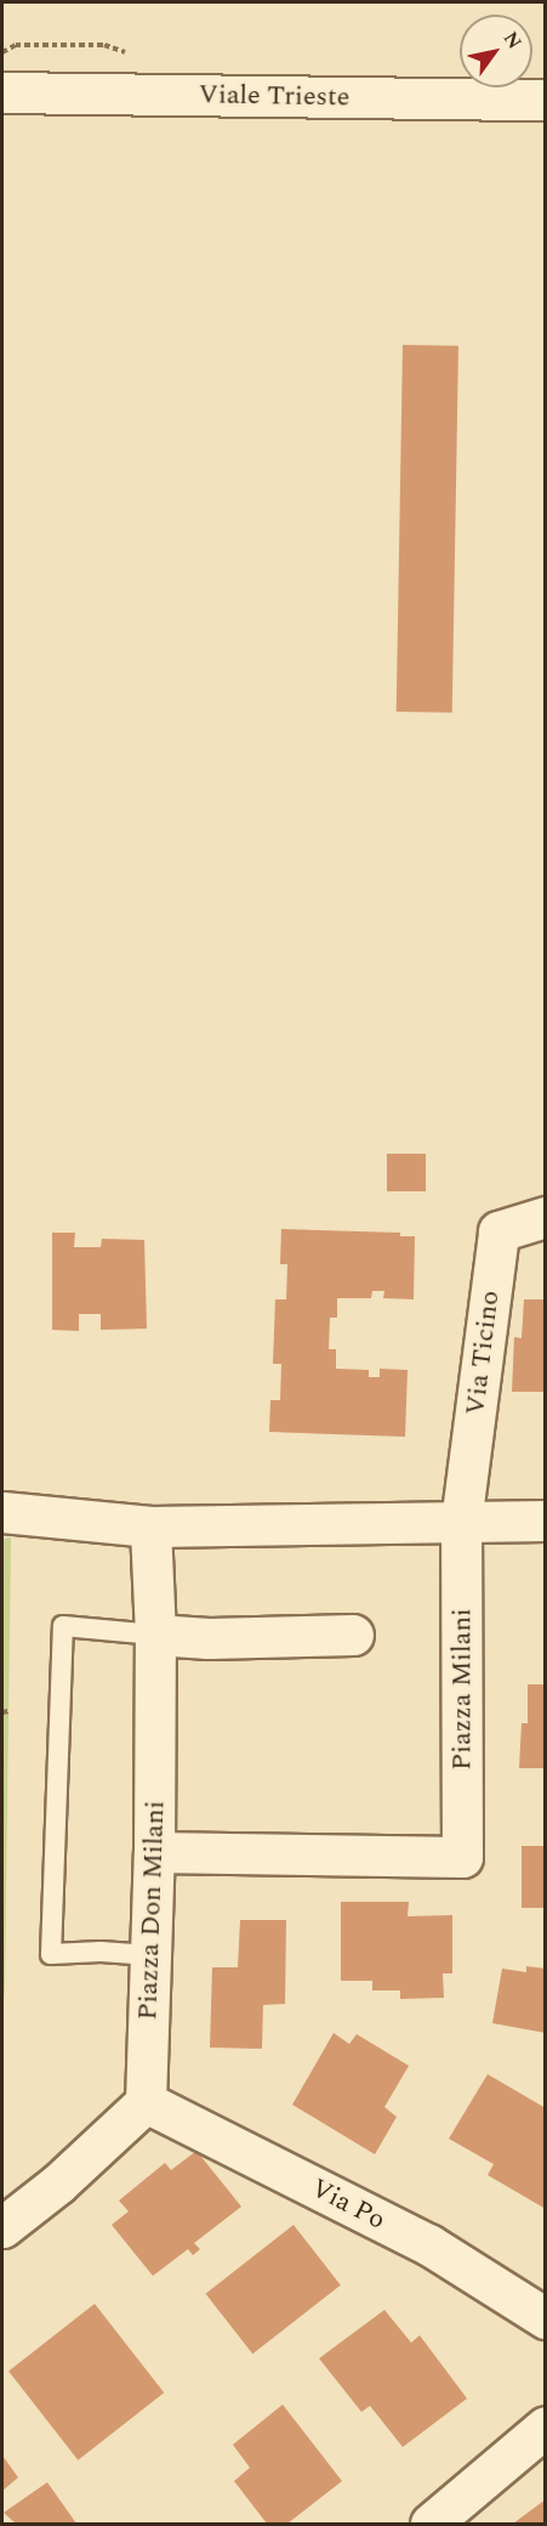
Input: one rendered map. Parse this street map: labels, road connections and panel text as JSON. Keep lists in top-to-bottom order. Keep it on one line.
{"streets":{"street":["Viale Trieste","Via Ticino","Piazza Milani","Piazza Don Milani","Via Po"]},"crossings":[["Via Ticino","Piazza Milani"],["Piazza Milani","Piazza Don Milani"],["Piazza Don Milani","Via Po"]],"north":"top right"}
